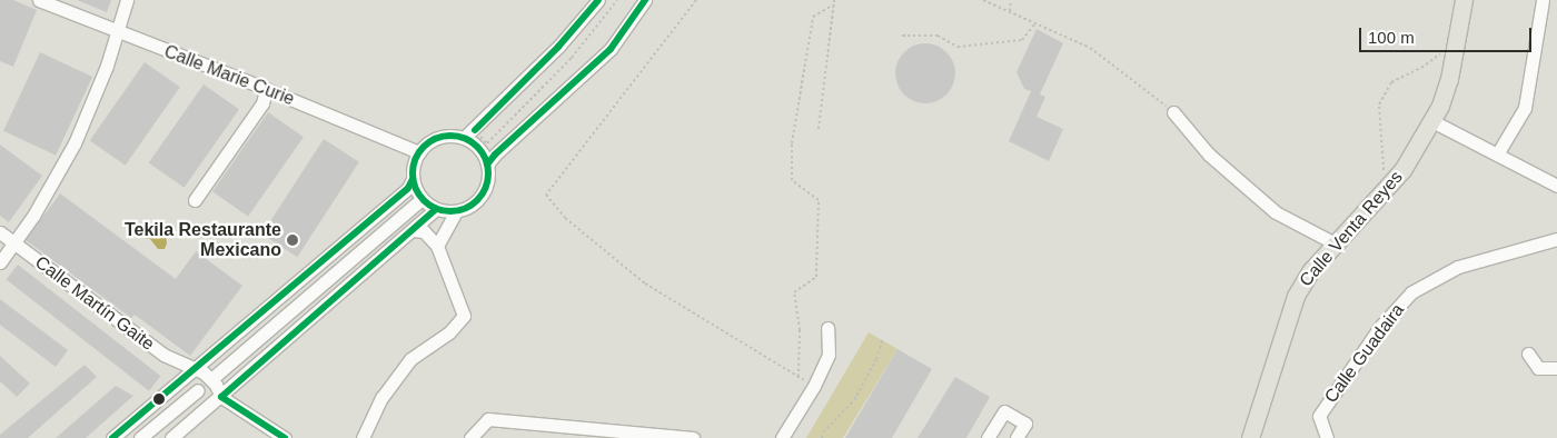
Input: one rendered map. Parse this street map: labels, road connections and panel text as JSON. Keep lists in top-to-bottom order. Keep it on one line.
{"streets":{"main road":["Calle Venta Reyes"],"street":["Calle Marie Curie","Calle Martín Gaite","Calle Guadaira"]},"places":["Tekila Restaurante Mexicano"],"scale_bar":"100 m"}
